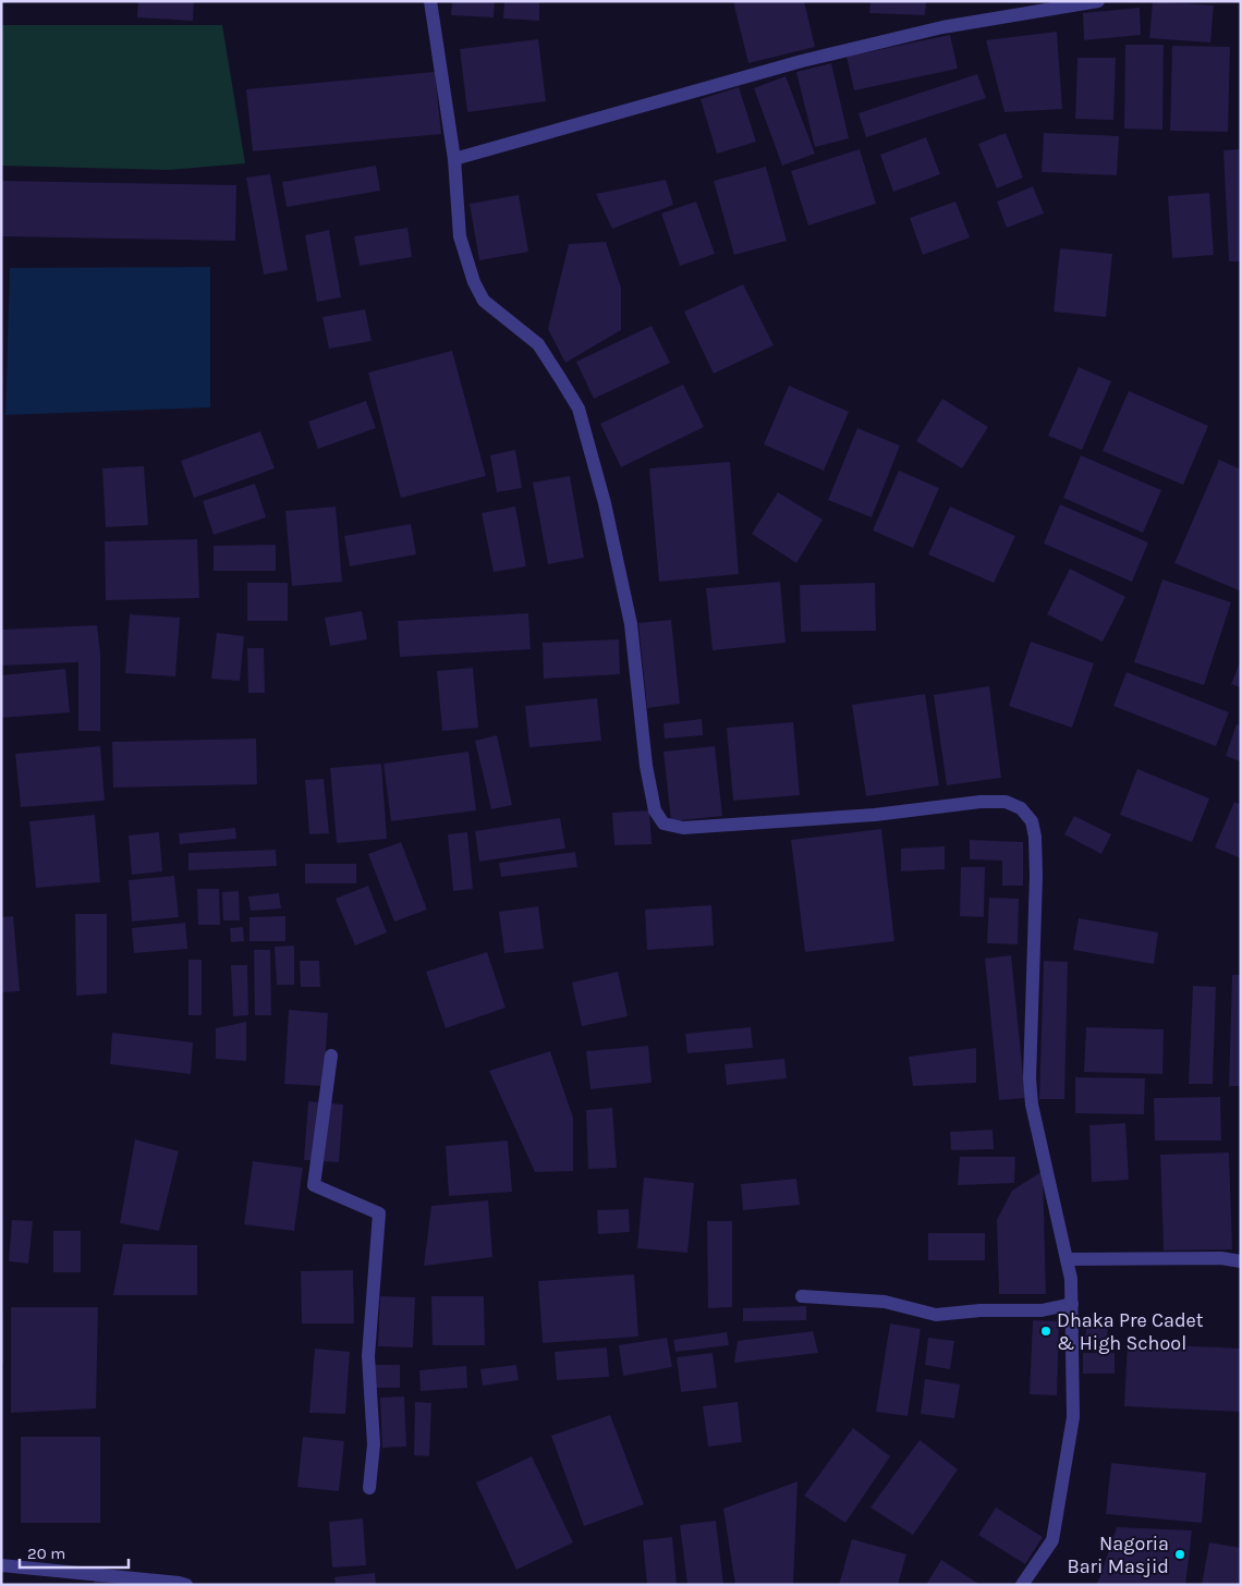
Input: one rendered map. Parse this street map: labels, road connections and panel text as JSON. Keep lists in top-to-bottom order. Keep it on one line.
{"places":["Dhaka Pre Cadet & High School","Nagoria Bari Masjid"],"scale_bar":"20 m"}
